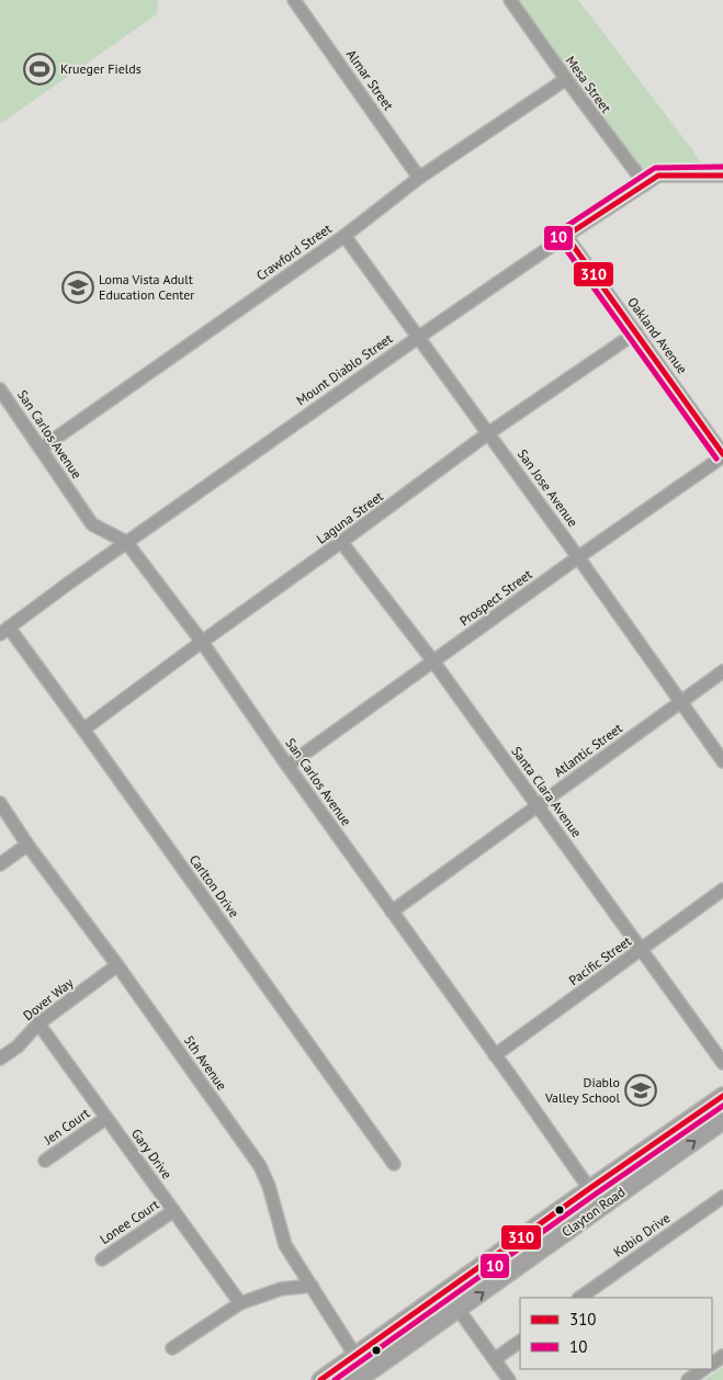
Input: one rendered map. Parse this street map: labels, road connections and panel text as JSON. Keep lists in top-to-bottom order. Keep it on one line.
{"streets":{"main road":["Clayton Road"],"street":["Almar Street","Mesa Street","Crawford Street","Oakland Avenue","Mount Diablo Street","San Carlos Avenue","San Jose Avenue","Laguna Street","Prospect Street","Atlantic Street","Santa Clara Avenue","Carlton Drive","Pacific Street","Dover Way","5th Avenue","Jen Court","Gary Drive","Lonee Court","Kobio Drive"]},"crossings":[["Almar Street","Crawford Street"],["Mesa Street","Crawford Street"],["Mesa Street","Mount Diablo Street"],["Crawford Street","San Carlos Avenue"],["Crawford Street","San Jose Avenue"],["Oakland Avenue","Mount Diablo Street"],["Oakland Avenue","Laguna Street"],["Oakland Avenue","Prospect Street"],["Mount Diablo Street","San Carlos Avenue"],["Mount Diablo Street","San Jose Avenue"],["Mount Diablo Street","Carlton Drive"],["San Carlos Avenue","Laguna Street"],["San Carlos Avenue","Prospect Street"],["San Carlos Avenue","Atlantic Street"],["San Carlos Avenue","Pacific Street"],["San Carlos Avenue","Clayton Road"],["San Jose Avenue","Laguna Street"],["San Jose Avenue","Prospect Street"],["San Jose Avenue","Atlantic Street"],["Laguna Street","Santa Clara Avenue"],["Laguna Street","Carlton Drive"],["Prospect Street","Santa Clara Avenue"],["Atlantic Street","Santa Clara Avenue"],["Santa Clara Avenue","Pacific Street"],["Dover Way","5th Avenue"],["Dover Way","Gary Drive"],["5th Avenue","Clayton Road"],["Jen Court","Gary Drive"],["Gary Drive","Lonee Court"]],"places":{"sports":["Krueger Fields"],"school or university":["Loma Vista Adult Education Center","Diablo Valley School"]},"lines":["transit line 10","transit line 310"],"legend":["310","10"]}
